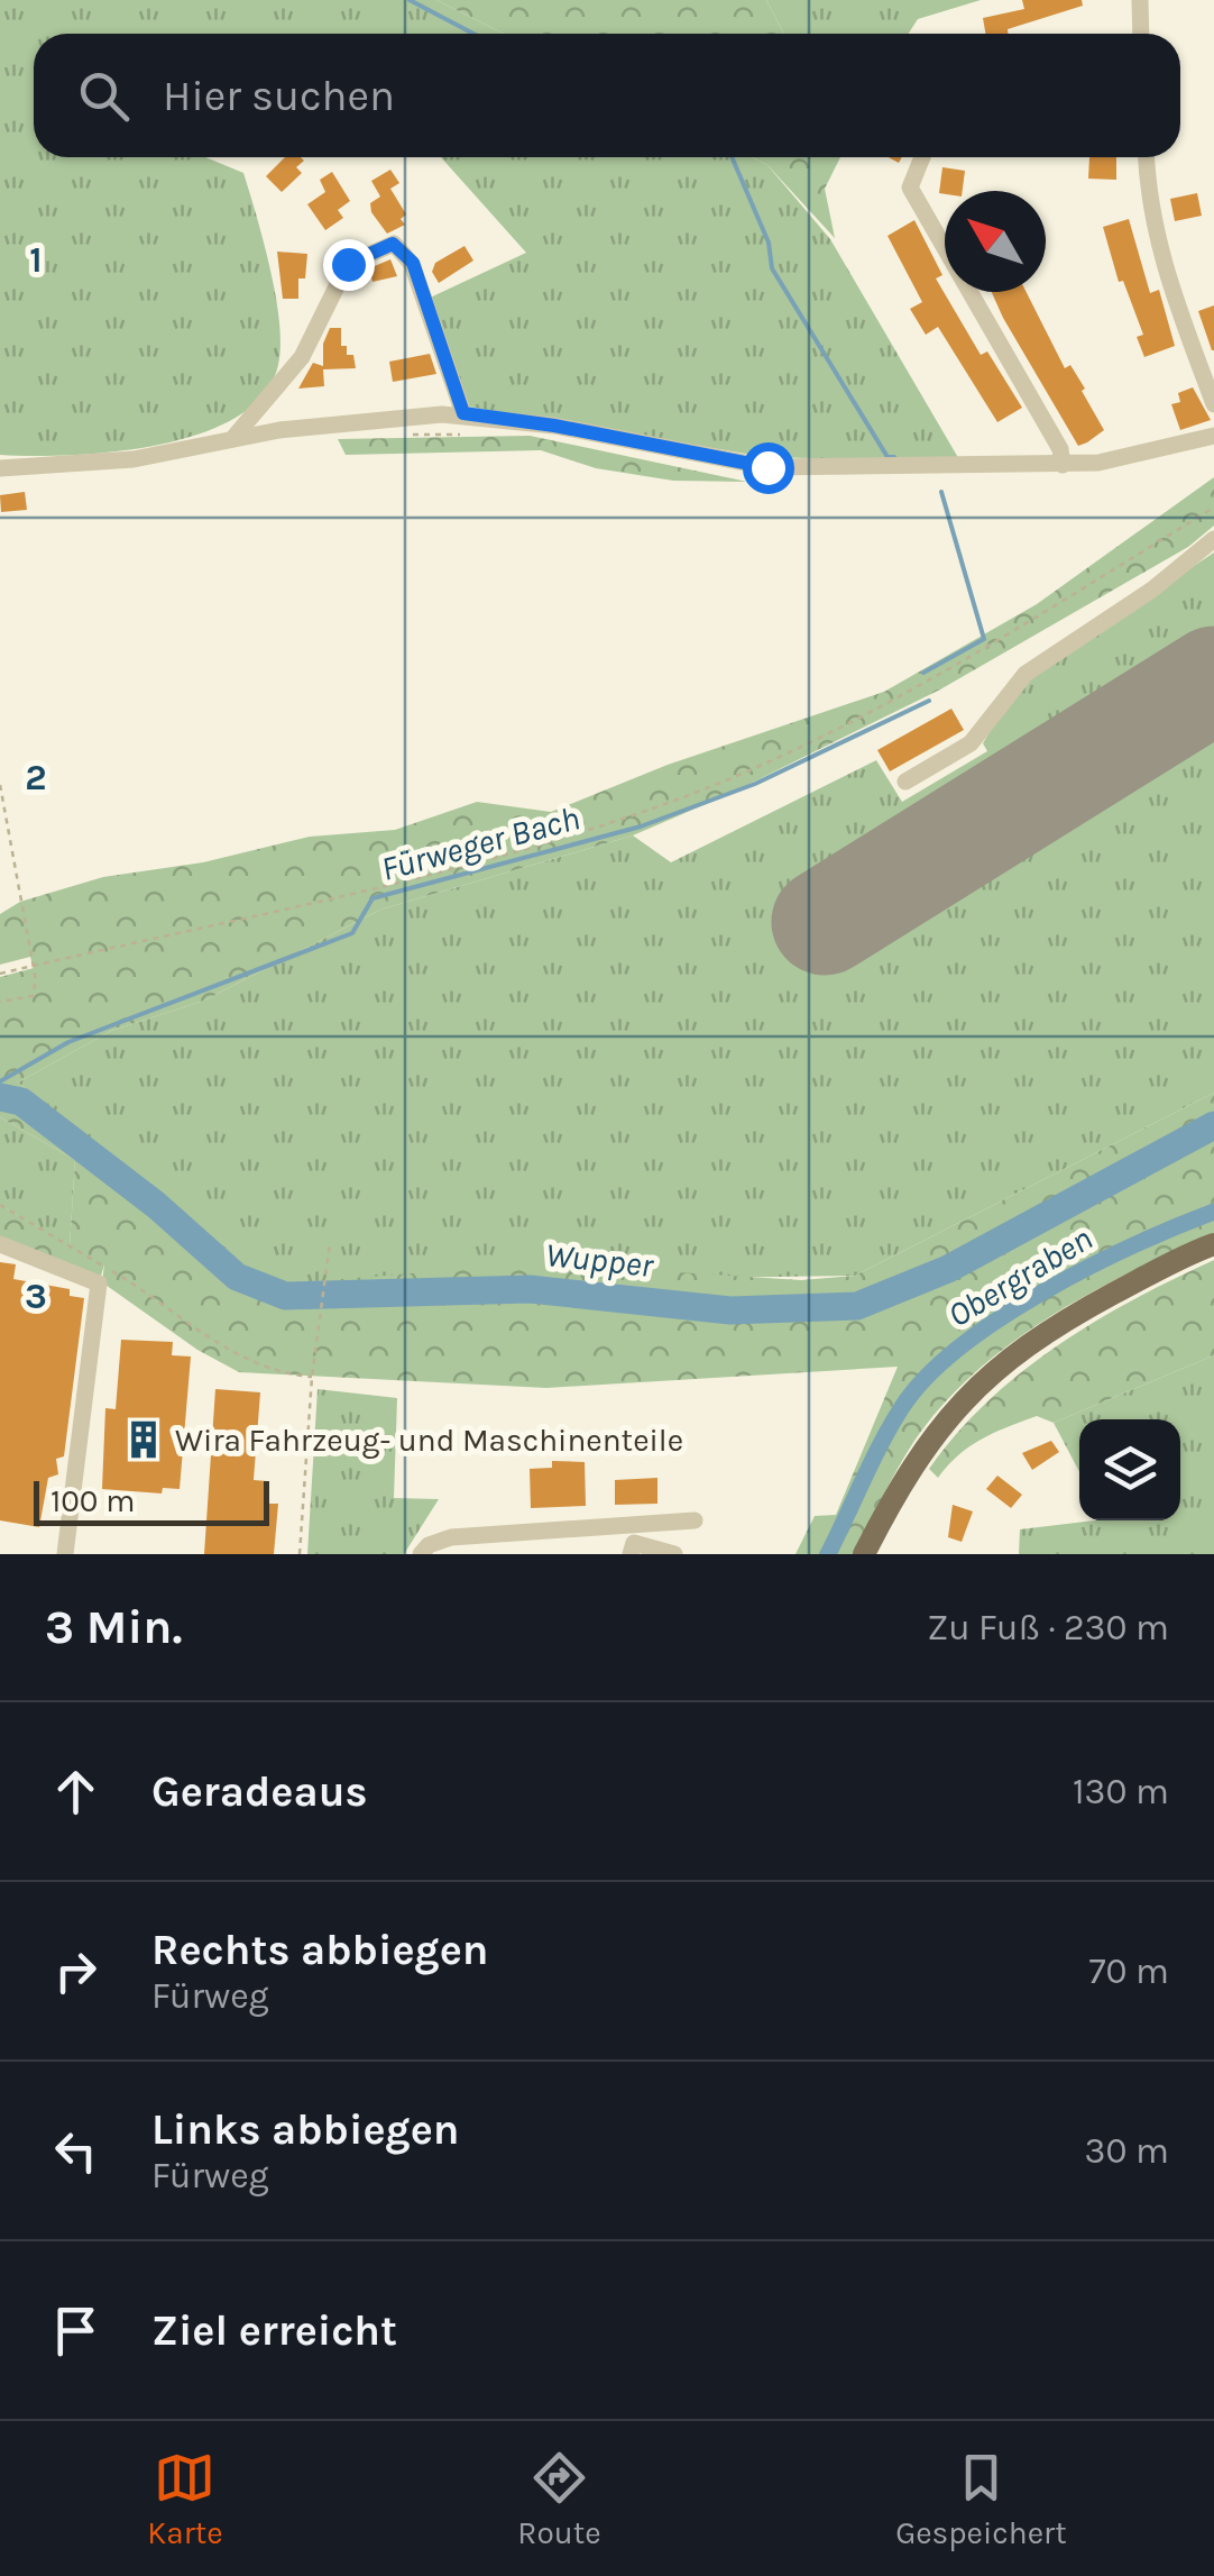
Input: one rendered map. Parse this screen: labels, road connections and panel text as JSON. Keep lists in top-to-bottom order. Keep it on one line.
{"water":["Fürweger Bach","Wupper","Obergraben"],"places":{"building":["Wira Fahrzeug- und Maschinenteile"]},"scale_bar":"100 m","north":"top left","page":{"search":"Hier suchen","scale":"100 m","heading":["3 Min.","Zu Fuß · 230 m"],"list":[["Geradeaus","130 m"],["Rechts abbiegen","Fürweg","70 m"],["Links abbiegen","Fürweg","30 m"],"Ziel erreicht"],"nav":["Karte","Route","Gespeichert"]},"grid":{"rows":["1","2","3"]}}
